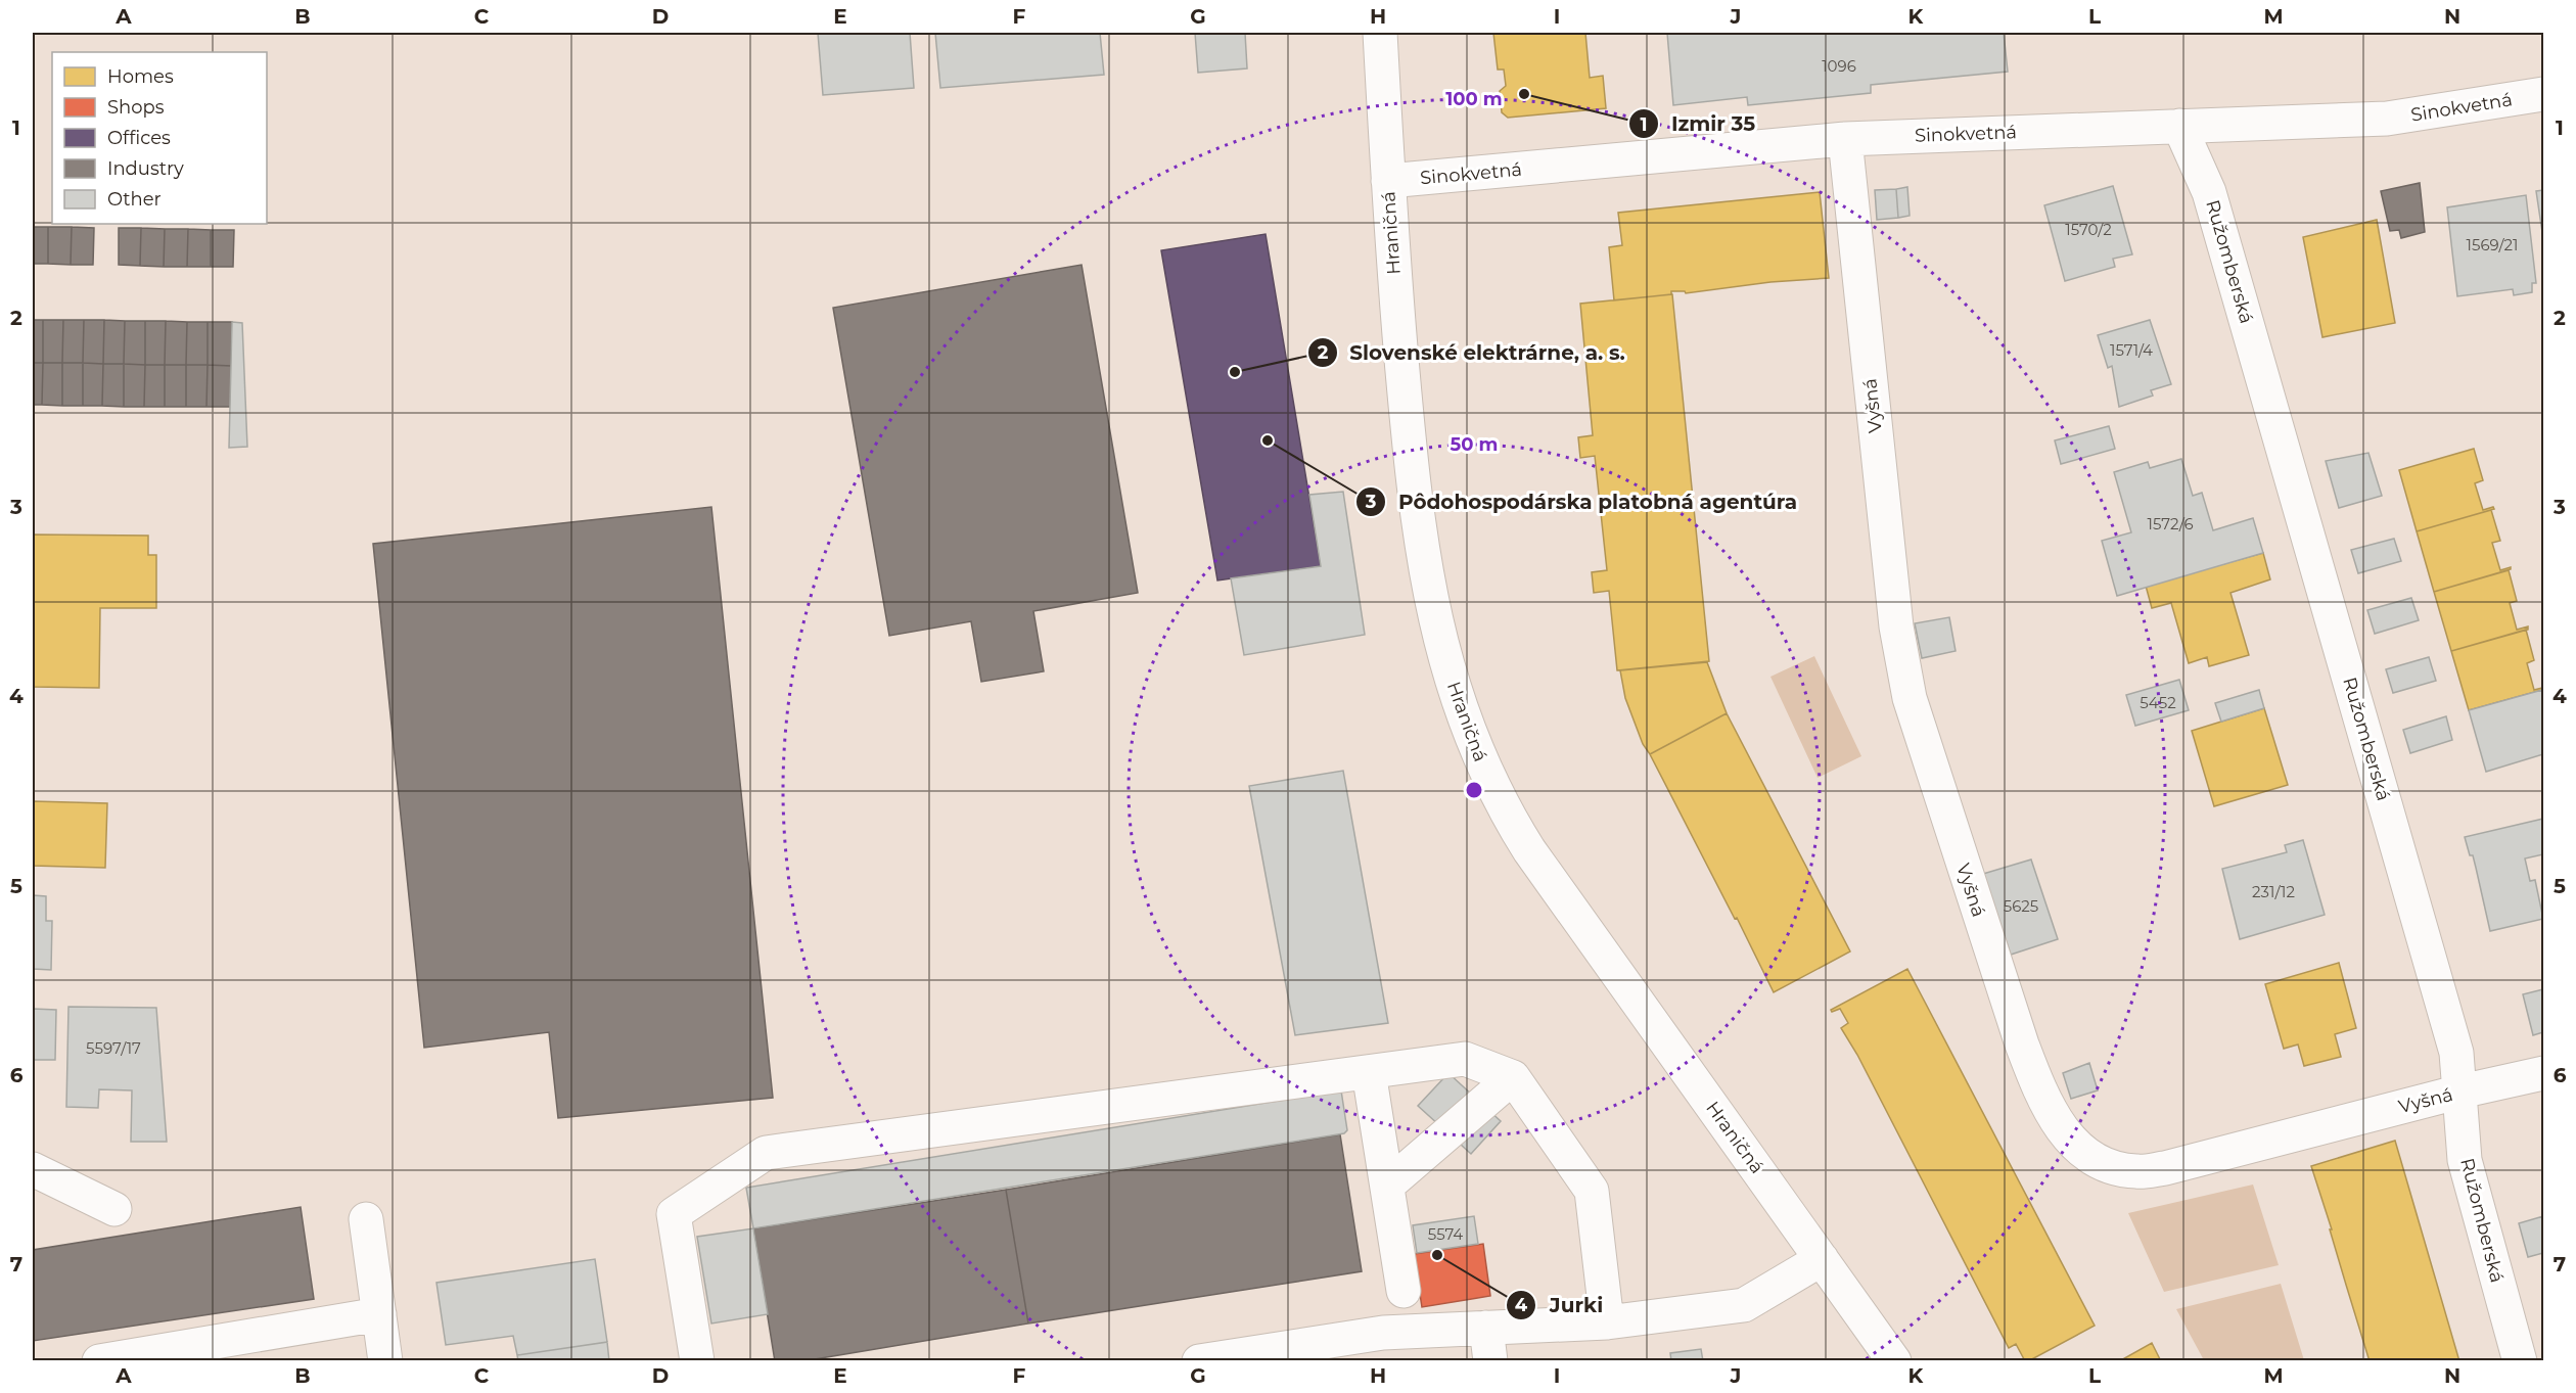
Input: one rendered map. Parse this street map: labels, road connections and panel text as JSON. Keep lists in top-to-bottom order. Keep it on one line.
{"streets":{"street":["Sinokvetná","Hraničná","Ružomberská","Vyšná"]},"crossings":[["Sinokvetná","Hraničná"],["Sinokvetná","Ružomberská"],["Sinokvetná","Vyšná"],["Ružomberská","Vyšná"]],"places":["Izmir 35","Slovenské elektrárne, a. s.","Pôdohospodárska platobná agentúra","Jurki"],"house_numbers":["1096","1570/2","1569/21","1571/4","1572/6","5452","231/12","5625","5597/17","5574"],"legend":["Homes","Shops","Offices","Industry","Other"],"grid":{"columns":["A","B","C","D","E","F","G","H","I","J","K","L","M","N"],"rows":["1","2","3","4","5","6","7"]},"rings":["100 m","50 m"]}
